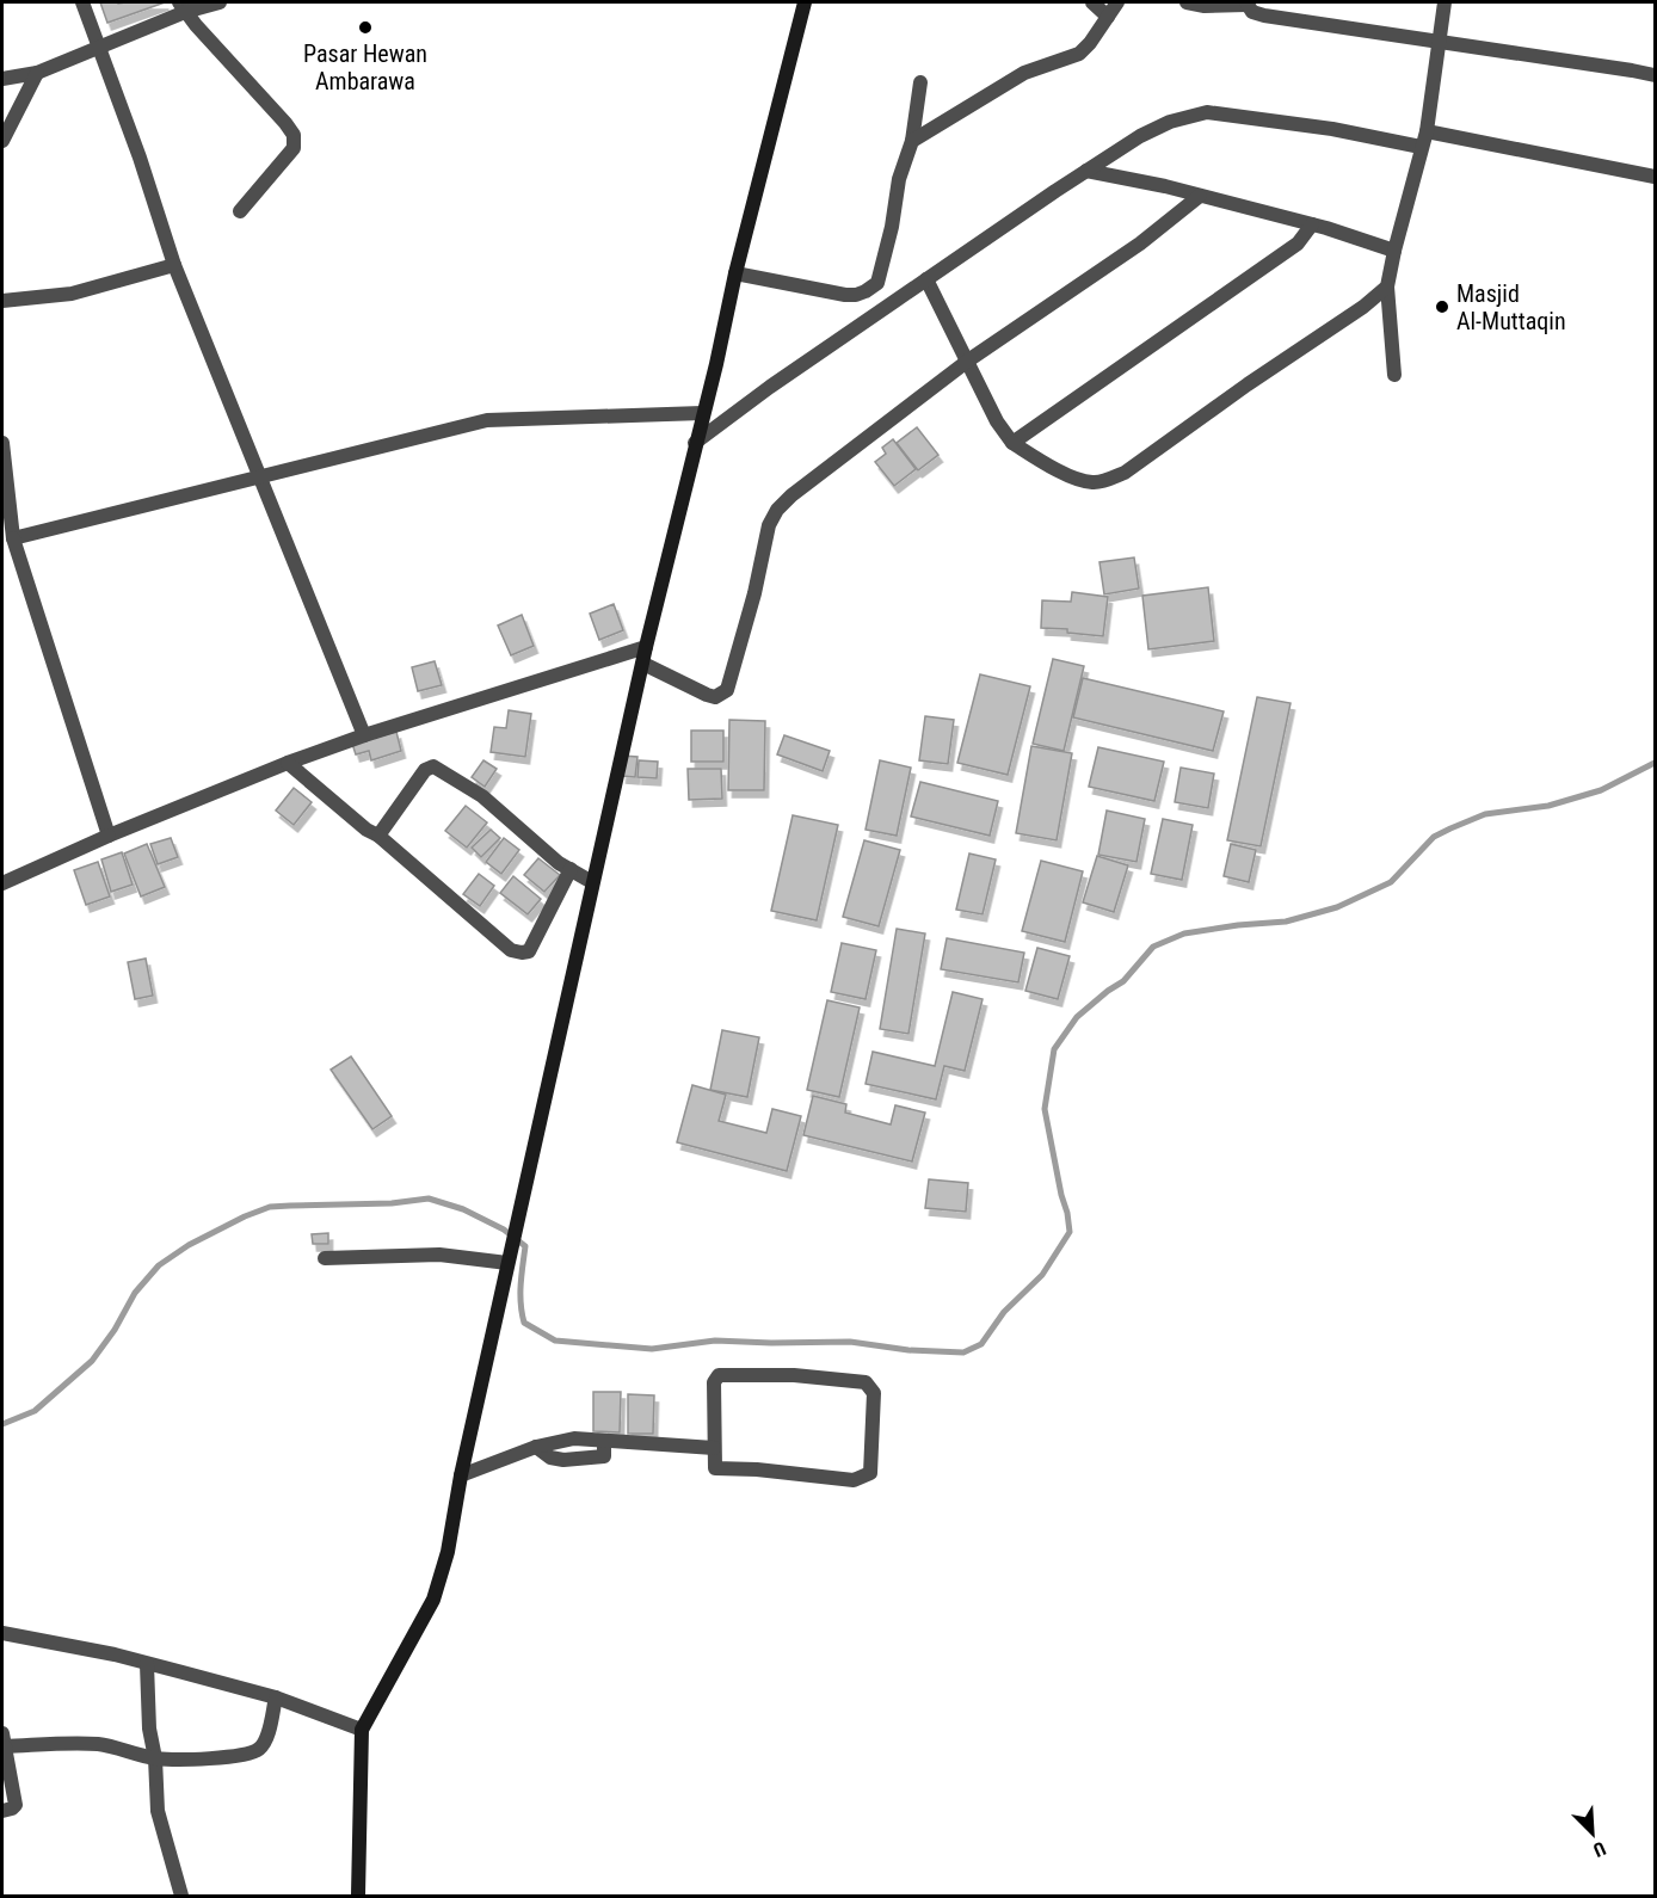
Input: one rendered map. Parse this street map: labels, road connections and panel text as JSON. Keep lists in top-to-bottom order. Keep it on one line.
{"places":["Pasar Hewan Ambarawa","Masjid Al-Muttaqin"],"north":"bottom right"}
